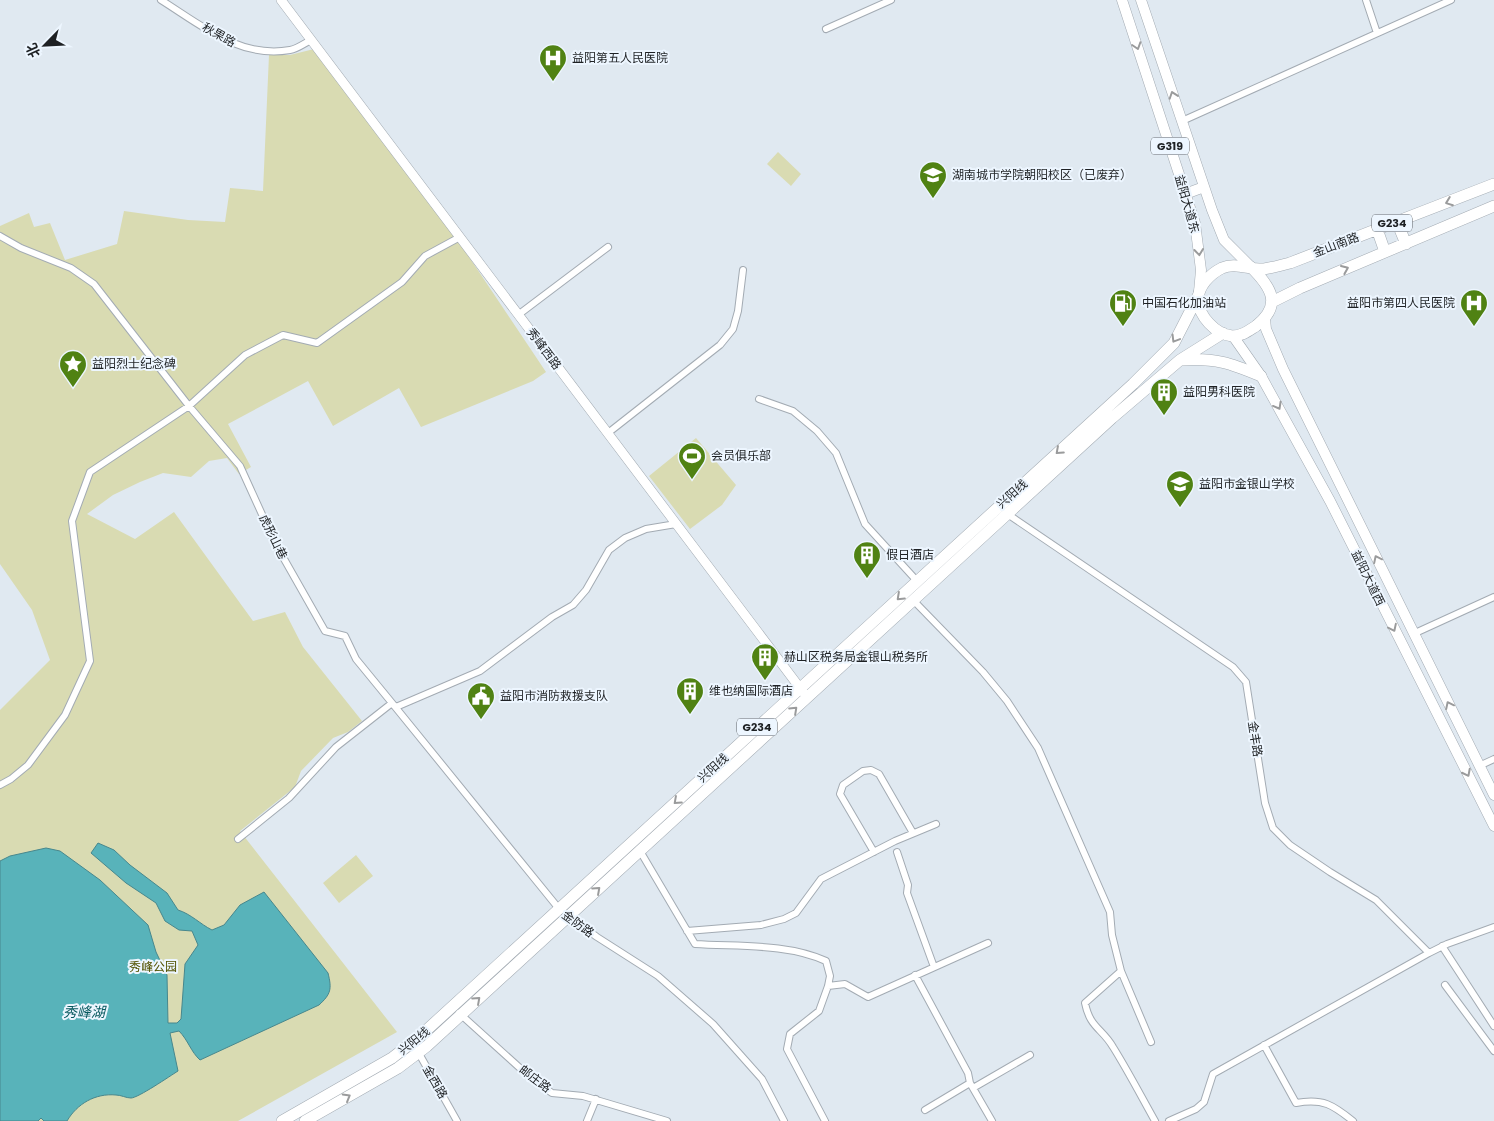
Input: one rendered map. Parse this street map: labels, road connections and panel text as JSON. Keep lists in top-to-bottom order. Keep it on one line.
{"streets":{"highway":["G234","金山南路","兴阳线"],"main road":["G319","益阳大道东","益阳大道西"],"street":["秋果路","秀峰西路","虎形山巷","金丰路","金防路","邮庄路","金西路"]},"crossings":[["秋果路","秀峰西路"],["G319","益阳大道东"],["G319","G234"],["G319","金山南路"],["G319","兴阳线"],["G319","益阳大道西"],["益阳大道东","G234"],["益阳大道东","金山南路"],["益阳大道东","兴阳线"],["益阳大道东","益阳大道西"],["G234","金山南路"],["G234","兴阳线"],["G234","益阳大道西"],["金山南路","兴阳线"],["金山南路","益阳大道西"],["秀峰西路","兴阳线"],["兴阳线","益阳大道西"],["兴阳线","金丰路"],["兴阳线","金防路"],["兴阳线","邮庄路"],["兴阳线","金西路"],["虎形山巷","金防路"]],"water":["秀峰湖"],"parks":["秀峰公园"],"places":{"hospital":["益阳第五人民医院","益阳市第四人民医院"],"school or university":["湖南城市学院朝阳校区（已废弃）","益阳市金银山学校"],"fuel station":["中国石化加油站"],"place":["益阳烈士纪念碑"],"building":["益阳男科医院","假日酒店","赫山区税务局金银山税务所","维也纳国际酒店"],"sports":["会员俱乐部"],"public building":["益阳市消防救援支队"]},"north":"bottom left"}
